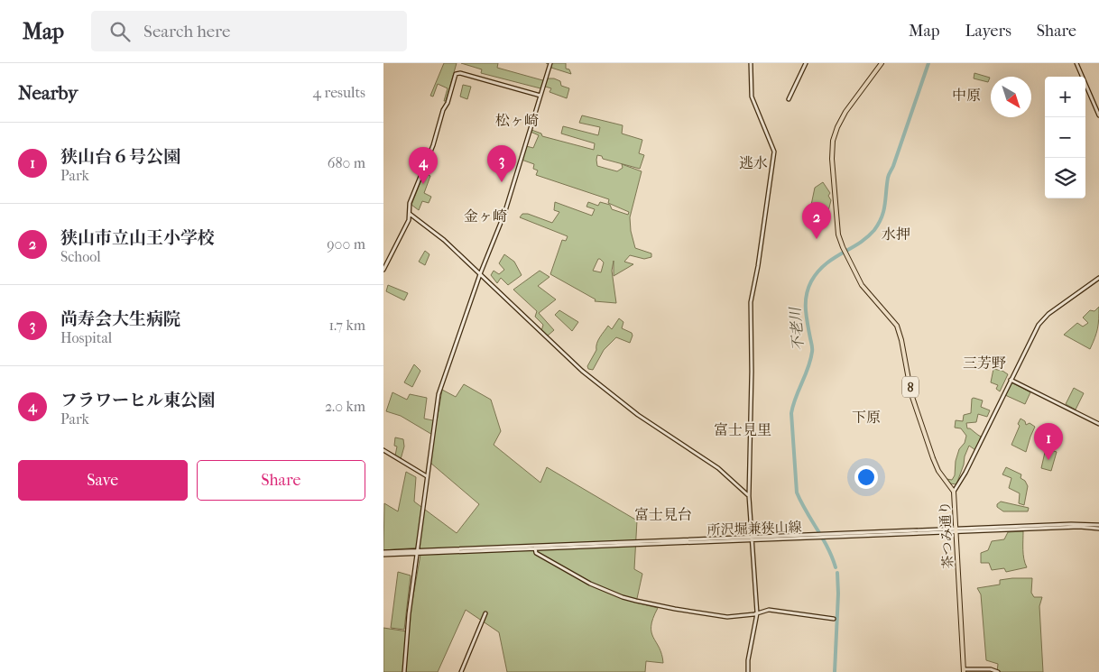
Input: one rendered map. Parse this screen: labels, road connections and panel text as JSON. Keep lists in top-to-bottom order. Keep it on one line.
{"streets":{"main road":["8","茶つみ通り"],"street":["所沢堀兼狭山線"]},"crossings":[["所沢堀兼狭山線","茶つみ通り"]],"districts":["中原","松ヶ崎","逃水","金ヶ崎","水押","三芳野","下原","富士見里","富士見台"],"water":["不老川"],"north":"bottom right","page":{"header":"Map","search":"Search here","nav":["Map","Layers","Share"],"heading":["Nearby","4 results"],"map_buttons":["+","−"],"list":[{"mark":"1","name":"狭山台６号公園","note":"Park","value":"680 m"},{"mark":"2","name":"狭山市立山王小学校","note":"School","value":"900 m"},{"mark":"3","name":"尚寿会大生病院","note":"Hospital","value":"1.7 km"},{"mark":"4","name":"フラワーヒル東公園","note":"Park","value":"2.0 km"}],"pins":["3","4","2","1"],"buttons":["Save","Share"]}}
